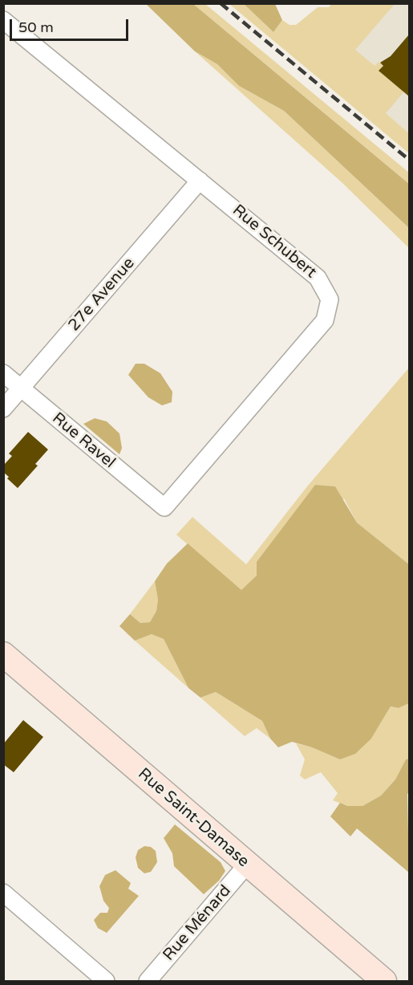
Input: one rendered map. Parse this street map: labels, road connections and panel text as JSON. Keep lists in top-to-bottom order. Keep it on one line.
{"streets":{"street":["Rue Schubert","27e Avenue","Rue Ravel","Rue Saint-Damase","Rue Ménard"]},"crossings":[["Rue Schubert","27e Avenue"],["Rue Schubert","Rue Ravel"],["27e Avenue","Rue Ravel"],["Rue Saint-Damase","Rue Ménard"]],"scale_bar":"50 m"}
